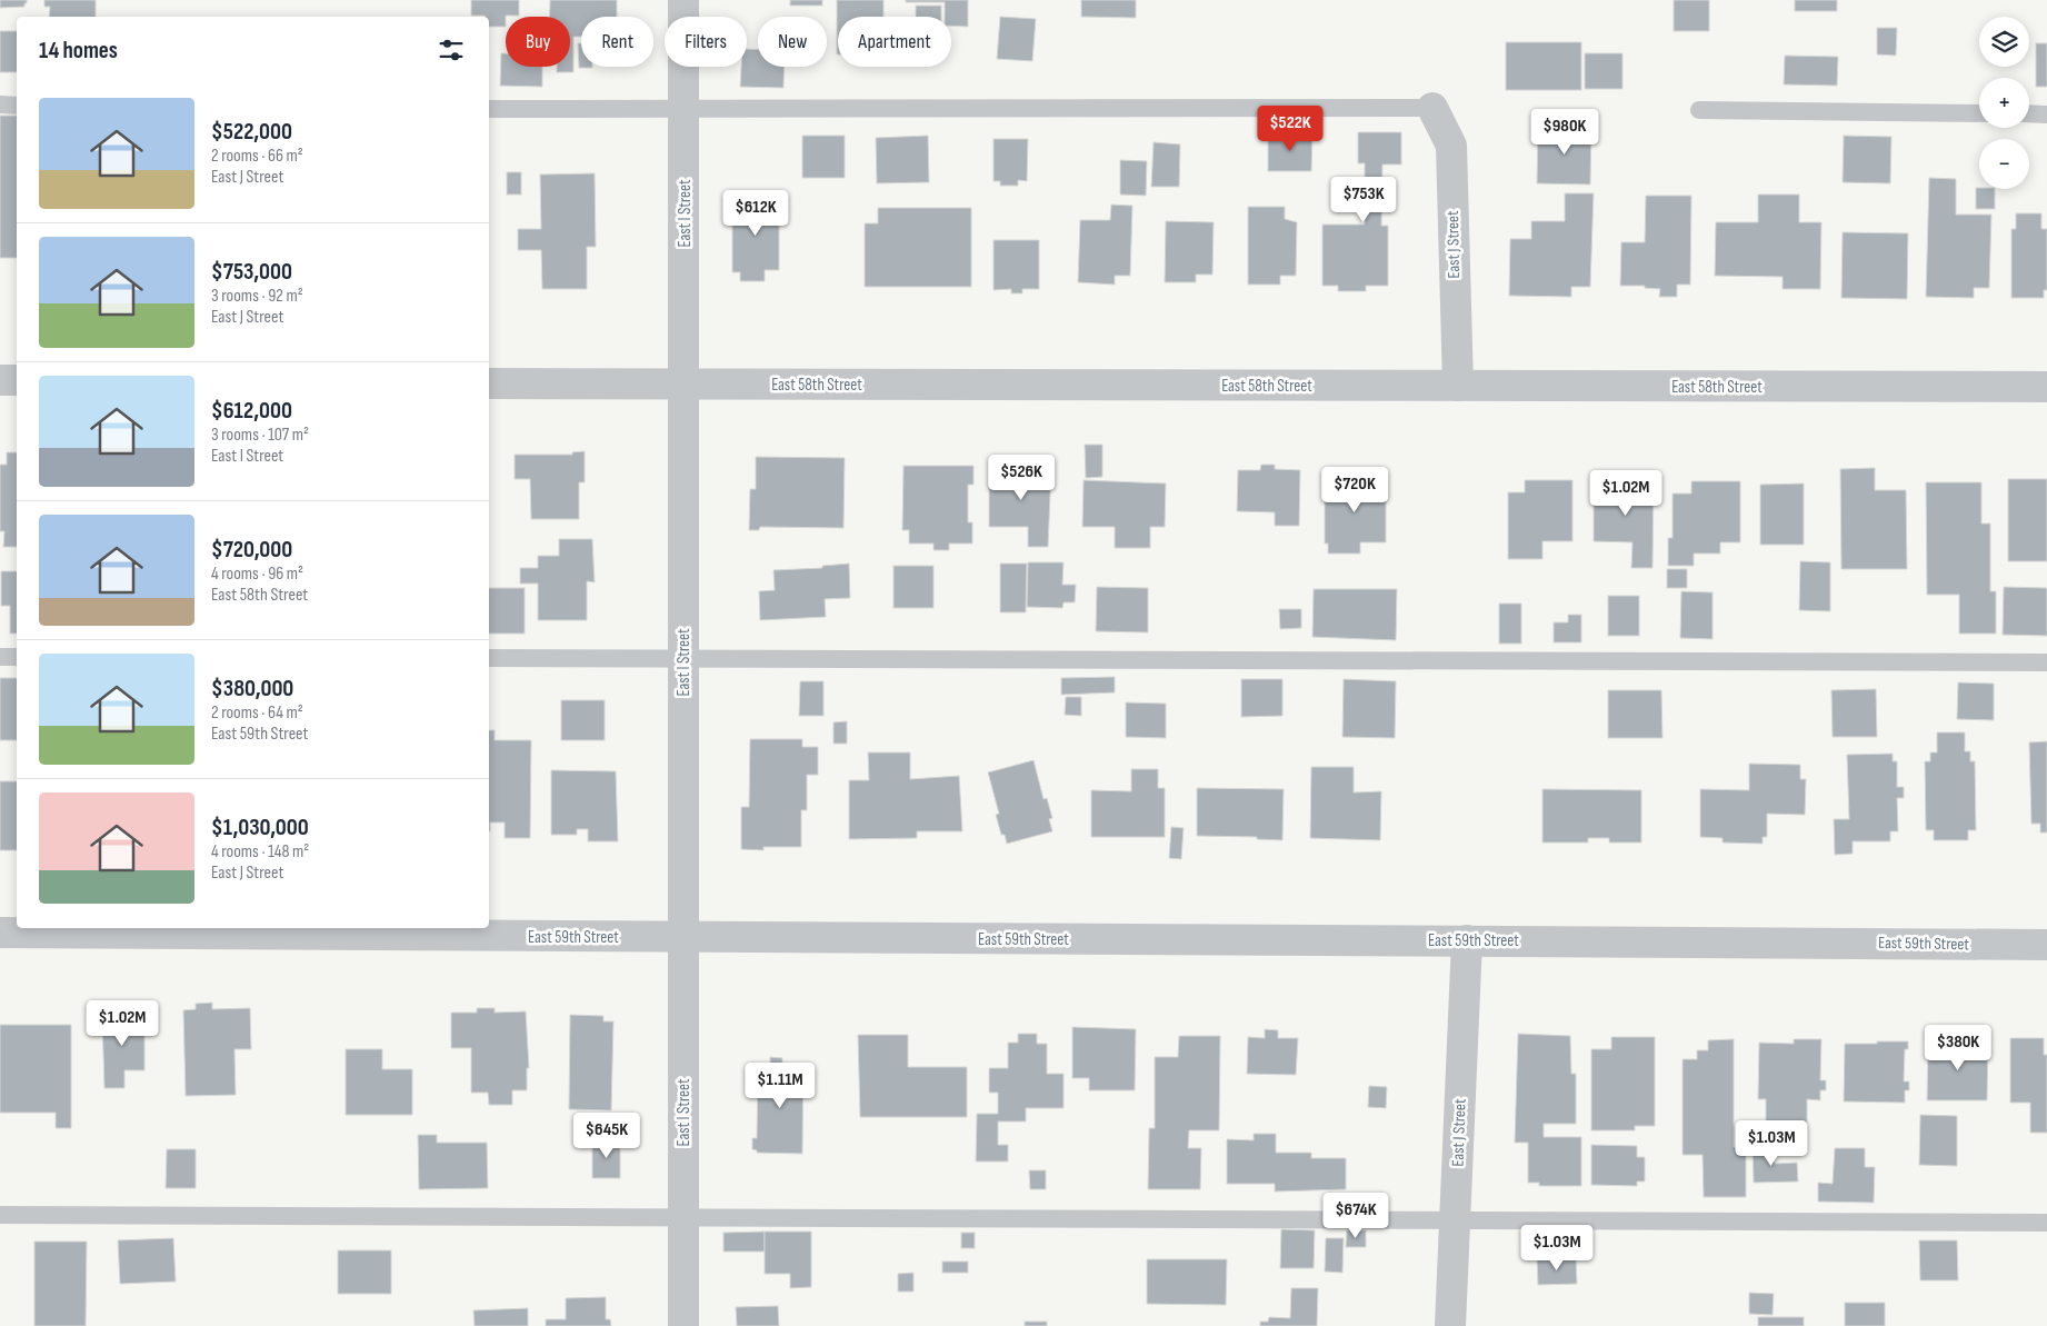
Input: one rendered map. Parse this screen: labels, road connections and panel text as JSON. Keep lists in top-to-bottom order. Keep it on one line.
{"streets":{"street":["East I Street","East J Street","East 58th Street","East 59th Street"]},"crossings":[["East I Street","East 58th Street"],["East I Street","East 59th Street"],["East J Street","East 58th Street"],["East J Street","East 59th Street"]],"page":{"map_buttons":["+","−"],"chip":["Buy","Rent","Filters","New","Apartment"],"heading":"14 homes","list":[{"name":"$522,000","note":"2 rooms · 66 m² · East J Street"},{"name":"$753,000","note":"3 rooms · 92 m² · East J Street"},{"name":"$612,000","note":"3 rooms · 107 m² · East I Street"},{"name":"$720,000","note":"4 rooms · 96 m² · East 58th Street"},{"name":"$380,000","note":"2 rooms · 64 m² · East 59th Street"},{"name":"$1,030,000","note":"4 rooms · 148 m² · East J Street"}],"price":["$522K","$980K","$753K","$612K","$526K","$720K","$1.02M","$1.02M","$380K","$1.11M","$645K","$1.03M","$674K","$1.03M"]}}
